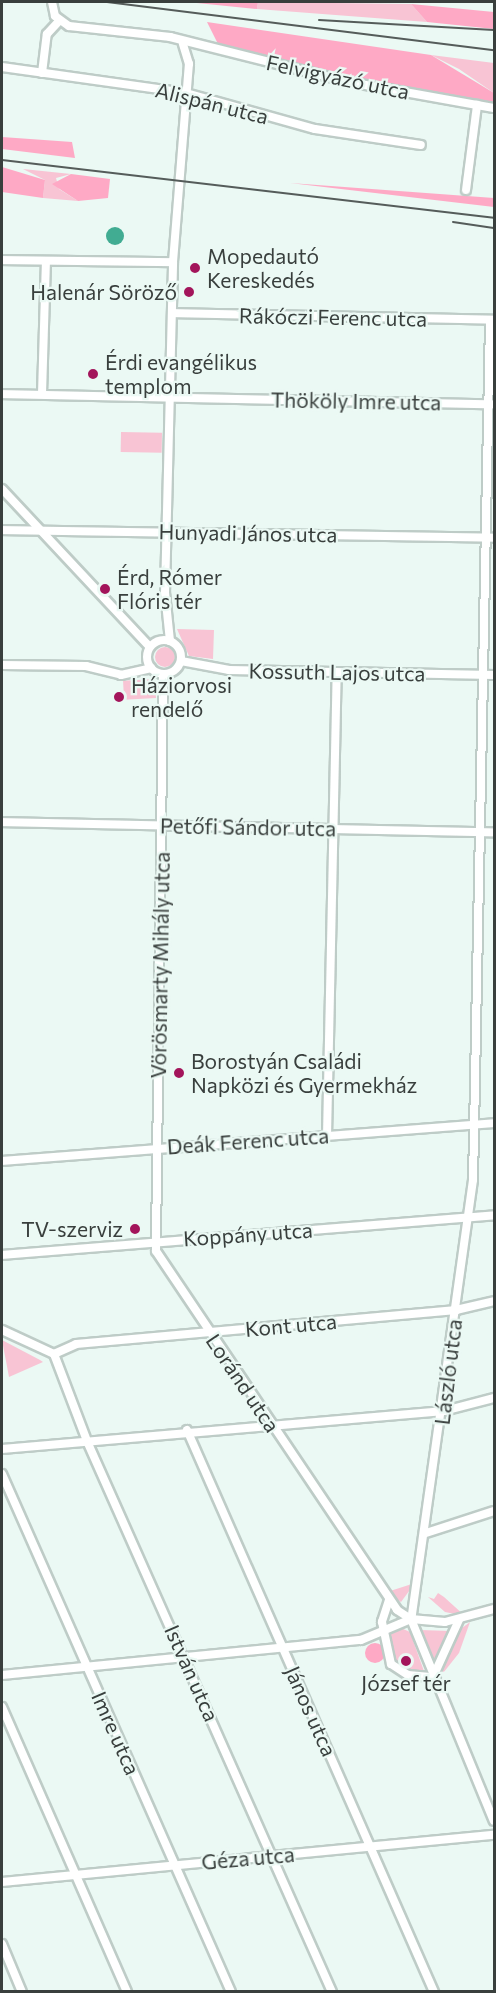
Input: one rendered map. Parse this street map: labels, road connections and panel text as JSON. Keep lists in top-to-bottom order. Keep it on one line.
{"streets":{"street":["Felvigyázó utca","Alispán utca","Rákóczi Ferenc utca","Thököly Imre utca","Hunyadi János utca","Kossuth Lajos utca","Petőfi Sándor utca","Vörösmarty Mihály utca","Deák Ferenc utca","Koppány utca","Kont utca","László utca","Loránd utca","István utca","János utca","Imre utca","Géza utca"]},"crossings":[["Rákóczi Ferenc utca","László utca"],["Thököly Imre utca","László utca"],["Hunyadi János utca","László utca"],["Kossuth Lajos utca","Vörösmarty Mihály utca"],["Kossuth Lajos utca","László utca"],["Petőfi Sándor utca","Vörösmarty Mihály utca"],["Petőfi Sándor utca","László utca"],["Vörösmarty Mihály utca","Deák Ferenc utca"],["Deák Ferenc utca","László utca"],["Koppány utca","László utca"],["Koppány utca","Loránd utca"],["Kont utca","László utca"],["Kont utca","Loránd utca"],["Kont utca","István utca"],["István utca","Géza utca"],["János utca","Géza utca"],["Imre utca","Géza utca"]],"places":["Mopedautó Kereskedés","Halenár Söröző","Érdi evangélikus templom","Érd, Rómer Flóris tér","Háziorvosi rendelő","Borostyán Családi Napközi és Gyermekház","TV-szerviz","József tér"]}
